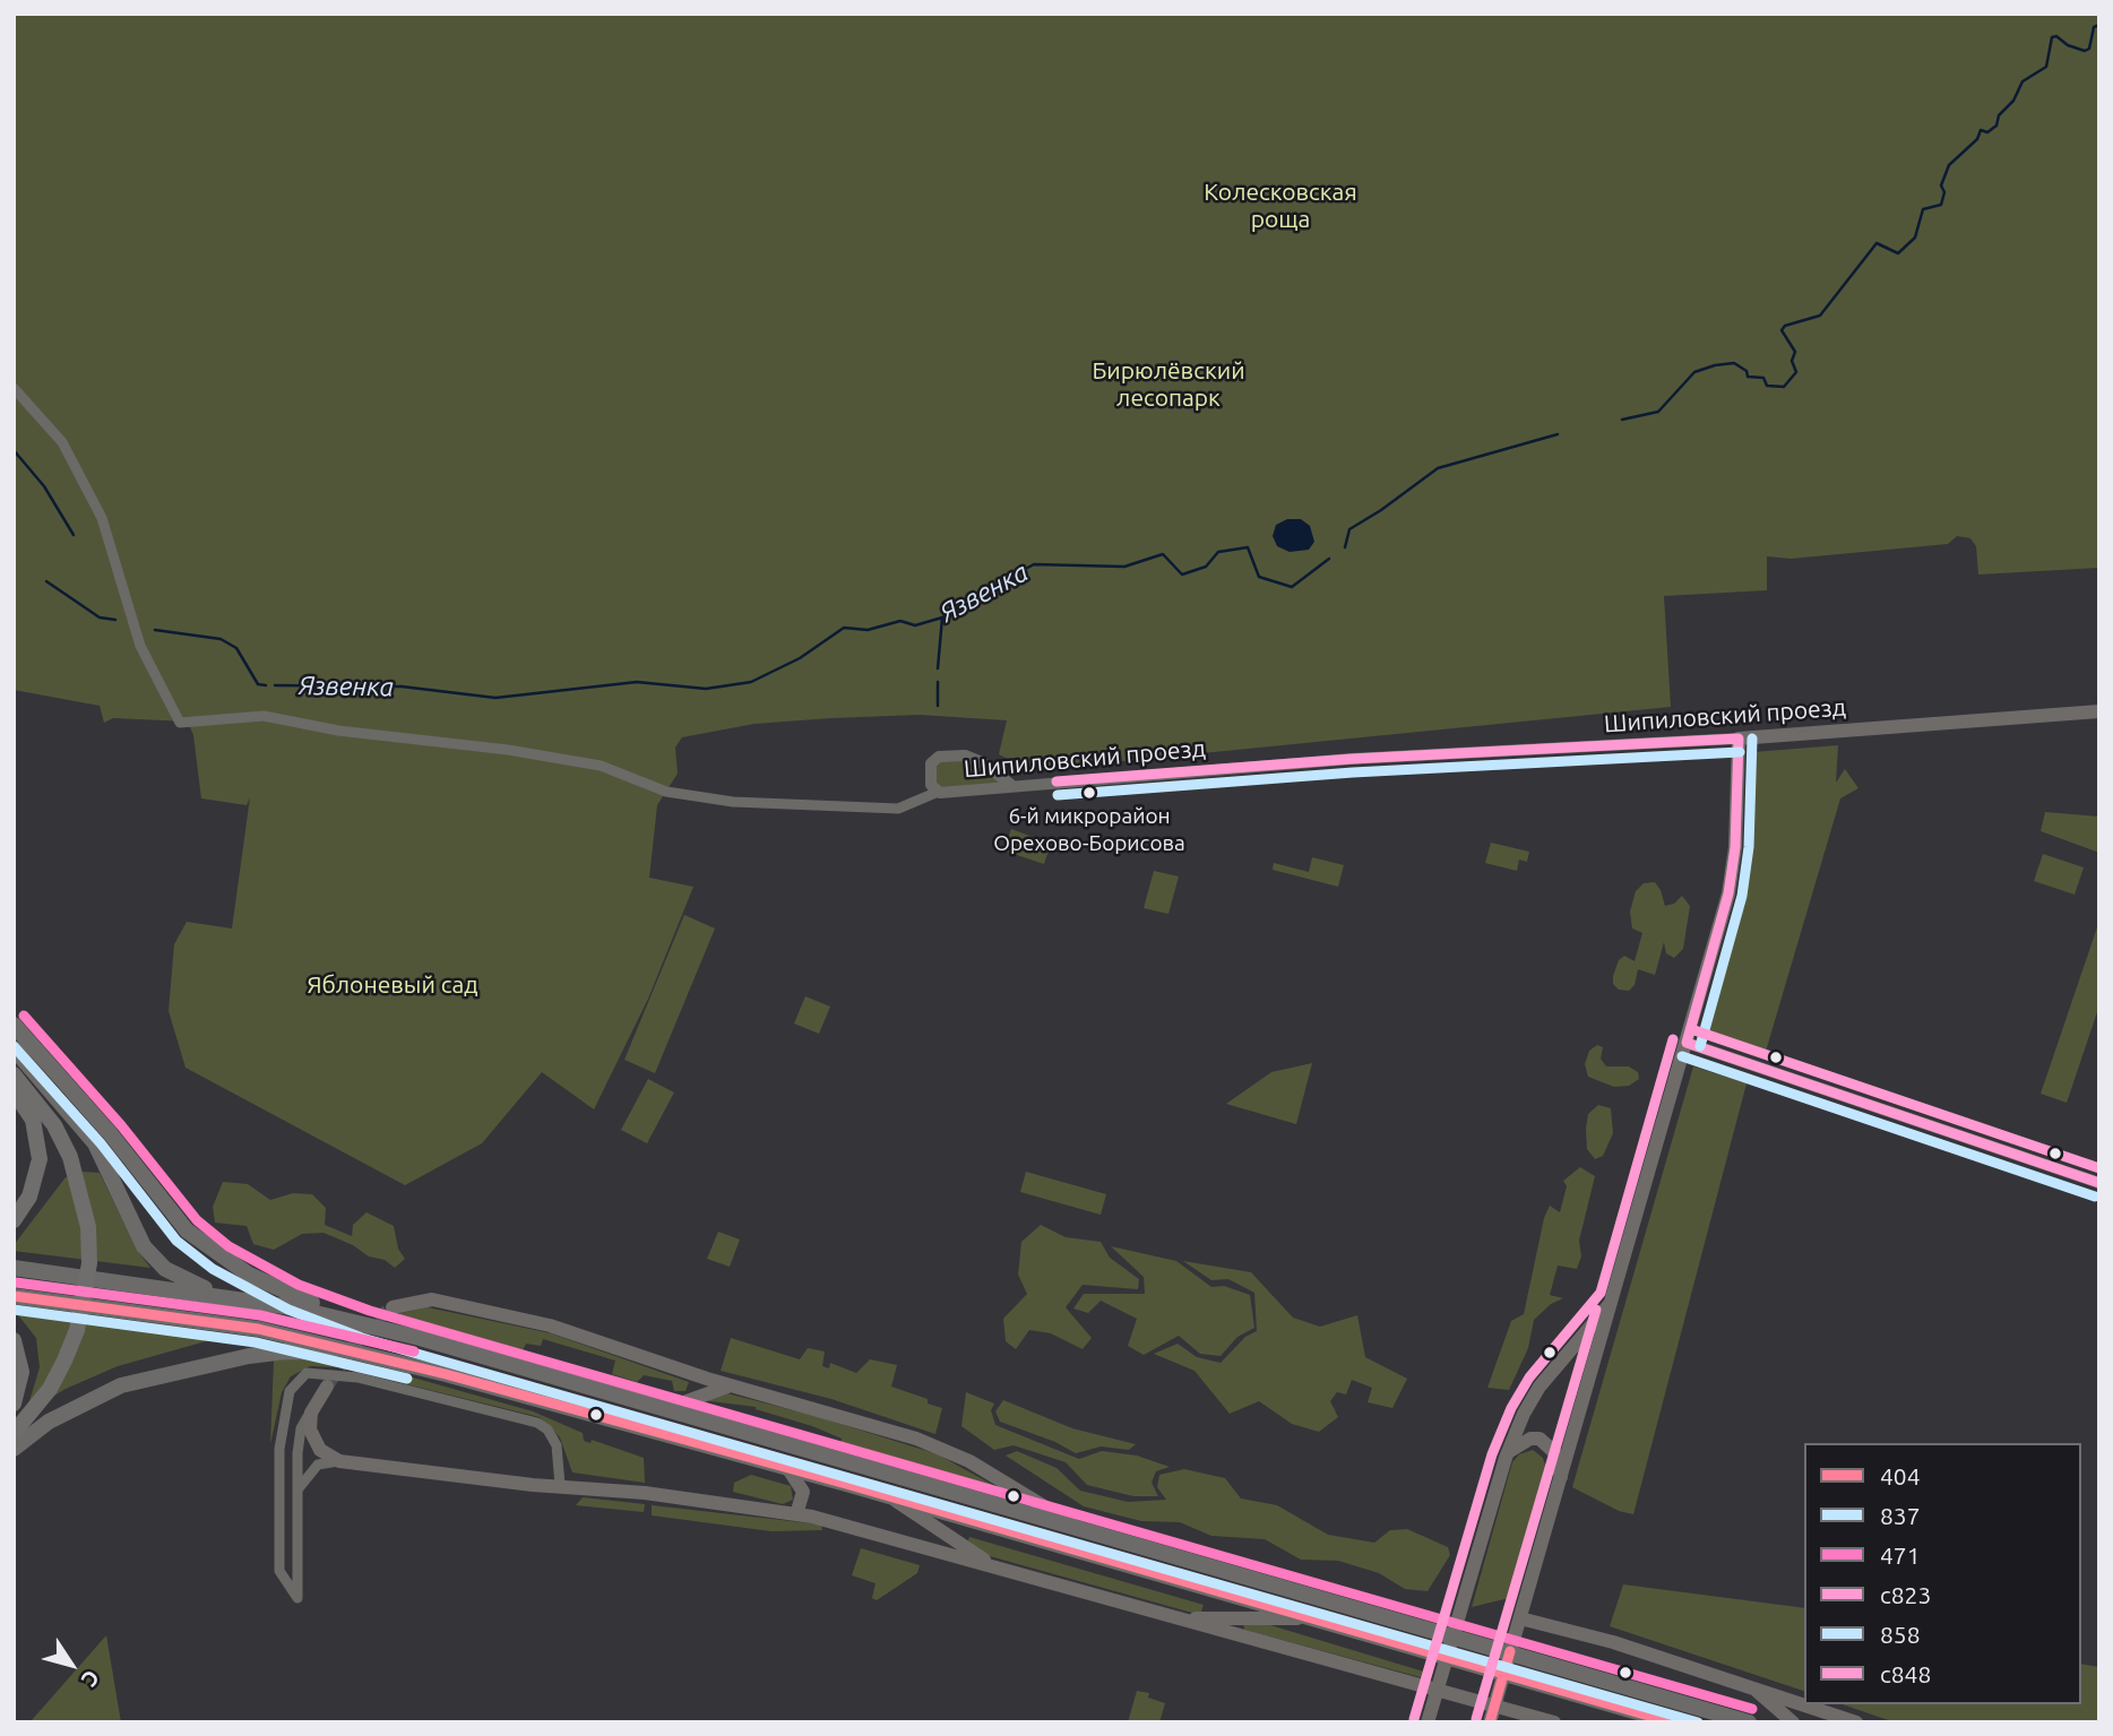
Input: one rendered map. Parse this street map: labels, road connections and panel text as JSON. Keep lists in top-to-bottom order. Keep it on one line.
{"streets":{"main road":["Шипиловский проезд"]},"water":["Язвенка"],"parks":["Колесковская роща","Бирюлёвский лесопарк","Яблоневый сад"],"places":["6-й микрорайон Орехово-Борисова"],"lines":["transit line с823","transit line 858","transit line 471","transit line с848","transit line 837","transit line 404"],"legend":["404","837","471","с823","858","с848"],"north":"bottom right"}
